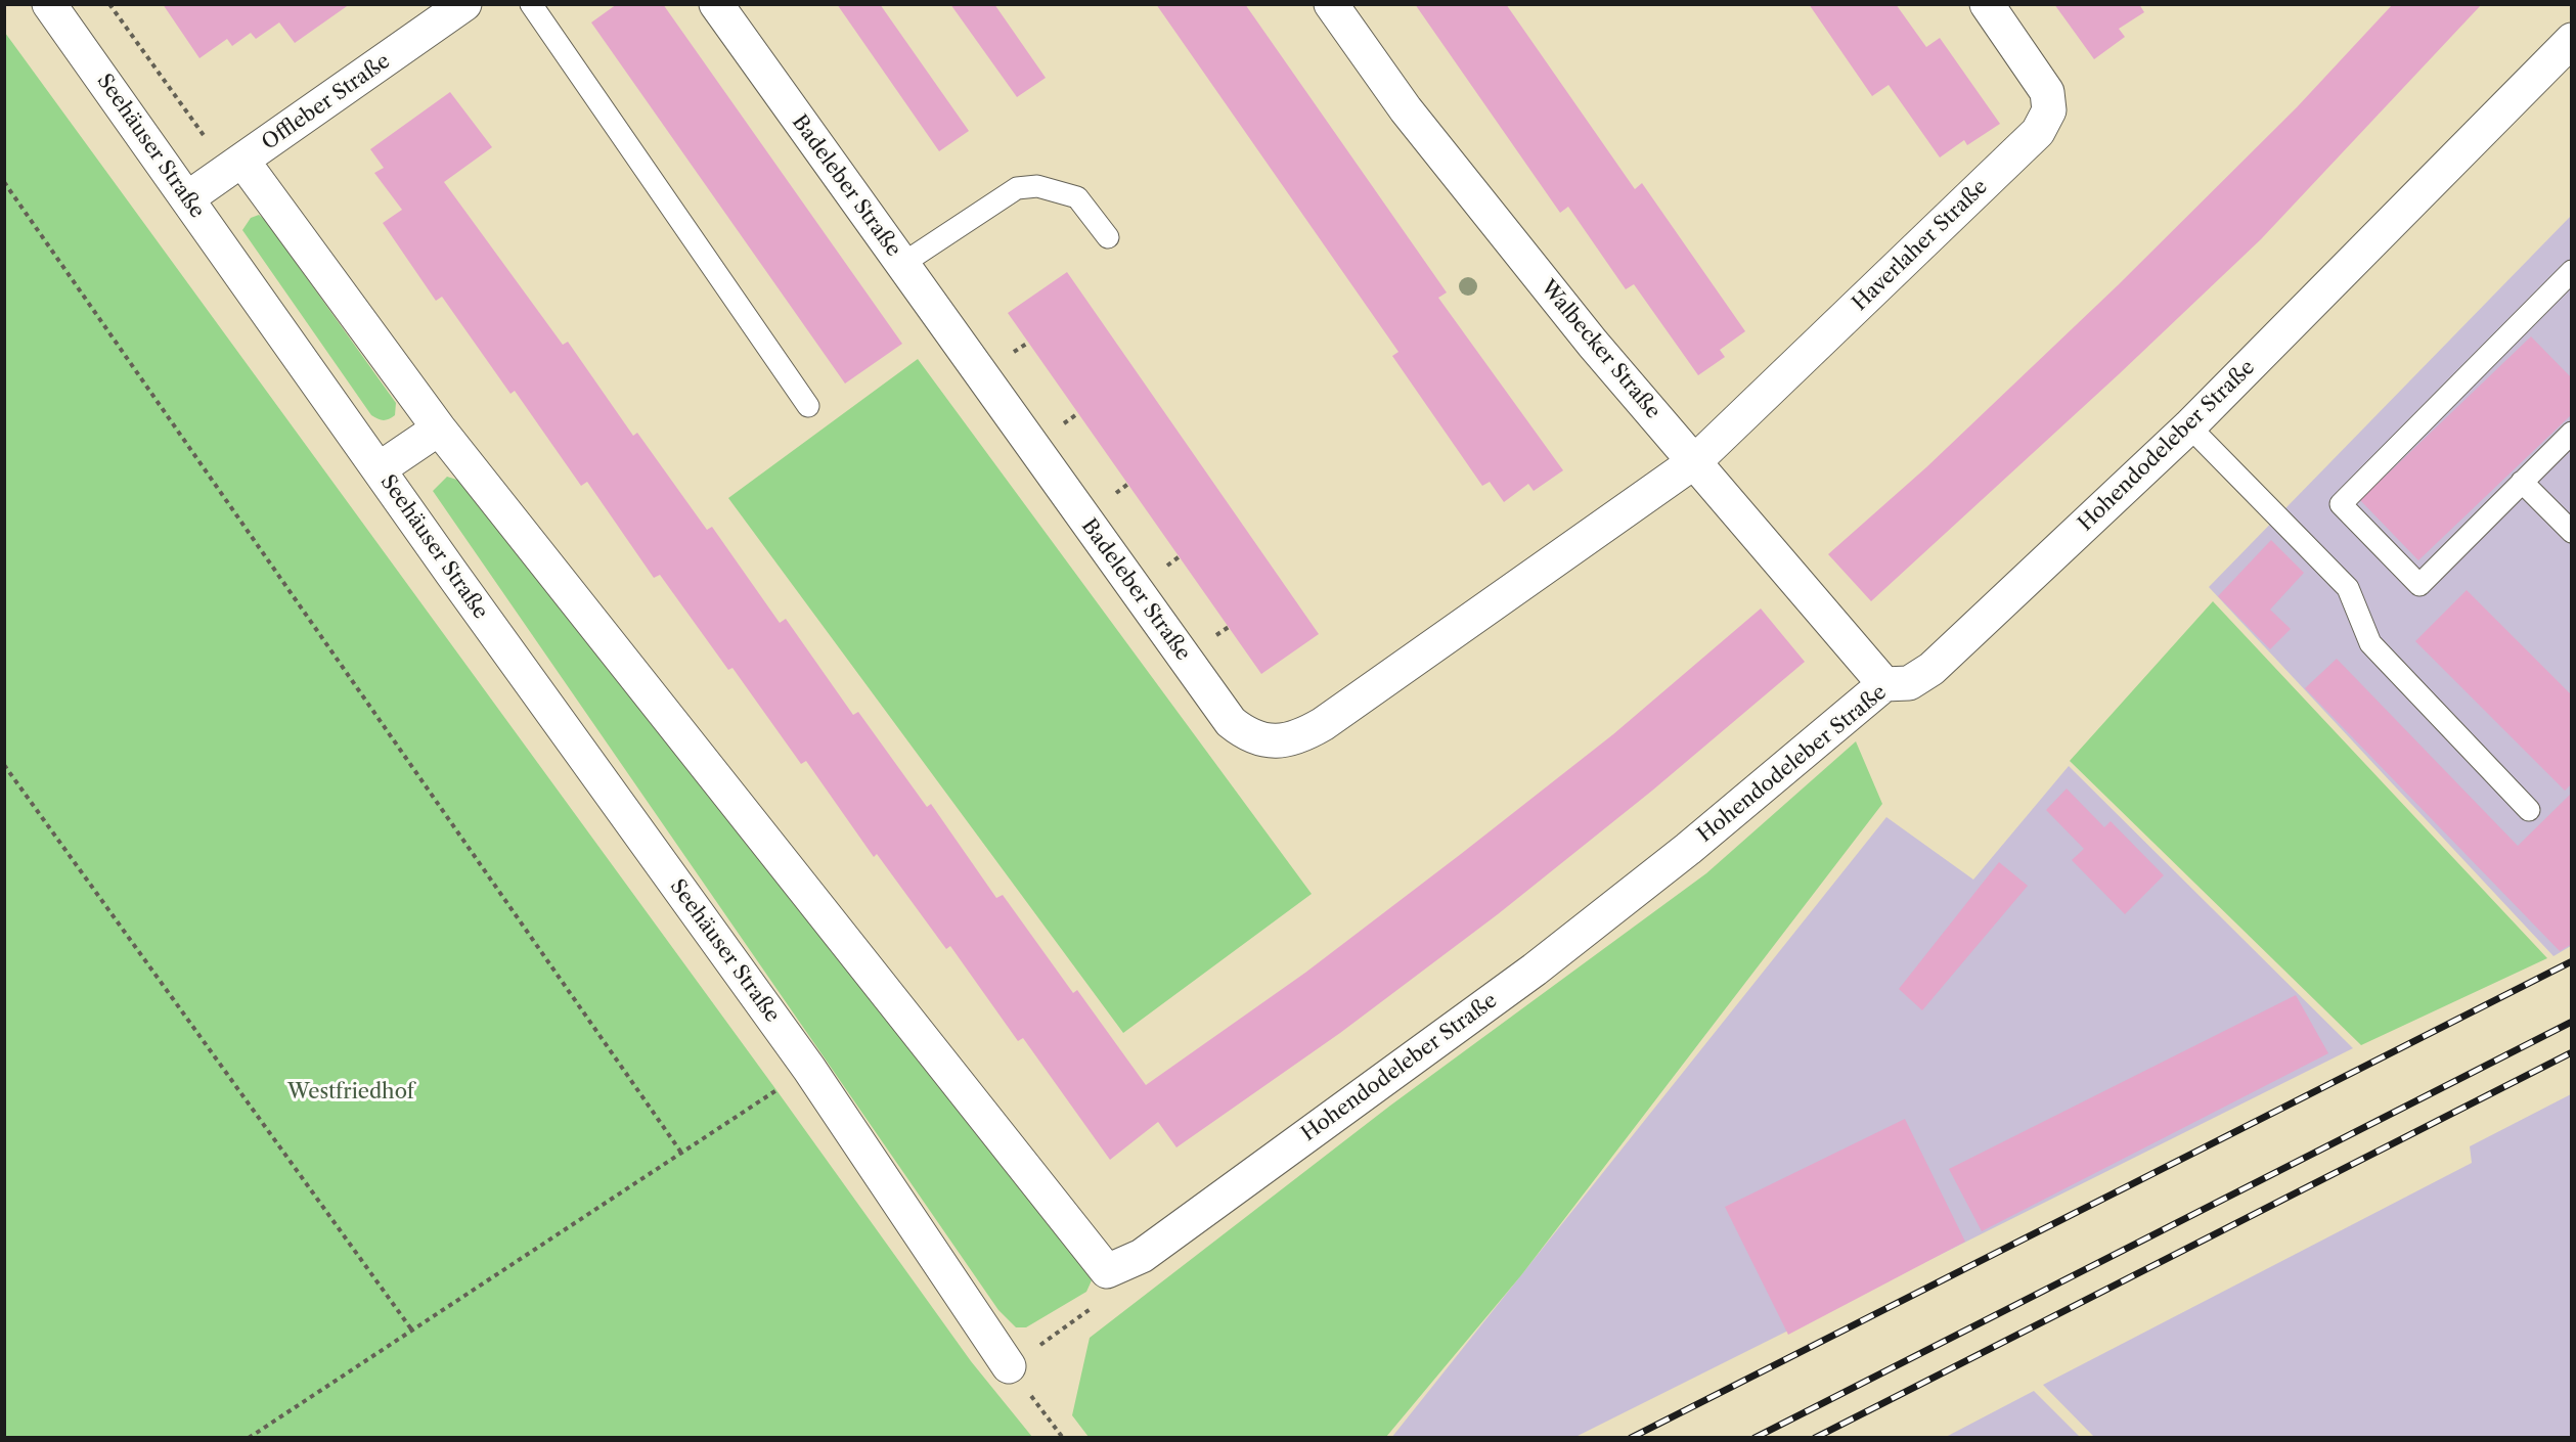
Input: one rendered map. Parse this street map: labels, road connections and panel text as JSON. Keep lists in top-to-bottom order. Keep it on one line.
{"streets":{"street":["Offleber Straße","Seehäuser Straße","Badeleber Straße","Haverlaher Straße","Walbecker Straße","Hohendodeleber Straße"]},"crossings":[["Offleber Straße","Seehäuser Straße"],["Badeleber Straße","Haverlaher Straße"],["Badeleber Straße","Walbecker Straße"],["Haverlaher Straße","Walbecker Straße"],["Walbecker Straße","Hohendodeleber Straße"]],"parks":["Westfriedhof"]}
